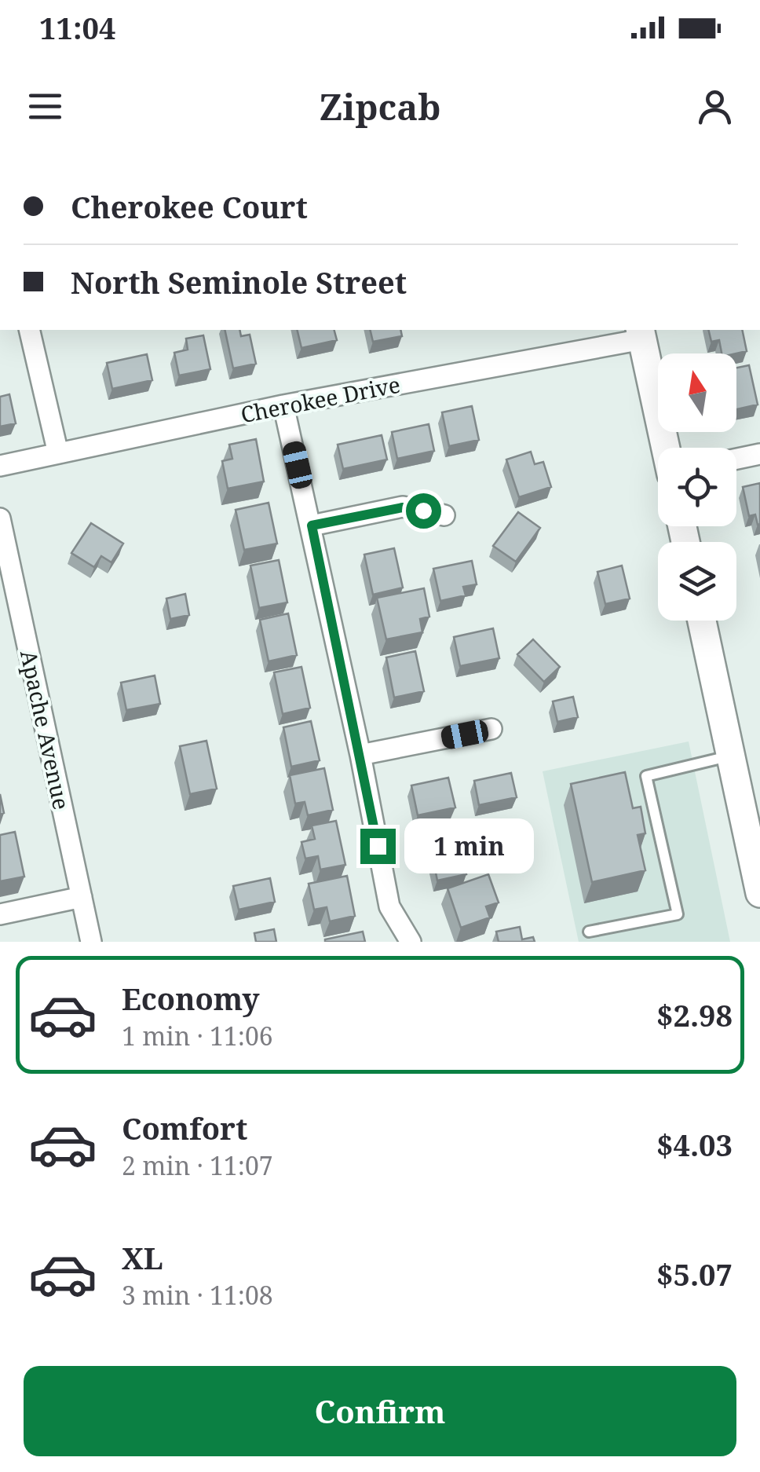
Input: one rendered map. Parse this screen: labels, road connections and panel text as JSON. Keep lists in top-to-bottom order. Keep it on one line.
{"streets":{"street":["Cherokee Drive","Apache Avenue"]},"north":"top","page":{"status":"11:04","header":"Zipcab","banner":["Cherokee Court","North Seminole Street"],"bubble":"1 min","list":[{"name":"Economy","note":"1 min · 11:06","value":"$2.98"},{"name":"Comfort","note":"2 min · 11:07","value":"$4.03"},{"name":"XL","note":"3 min · 11:08","value":"$5.07"}],"buttons":"Confirm"}}
